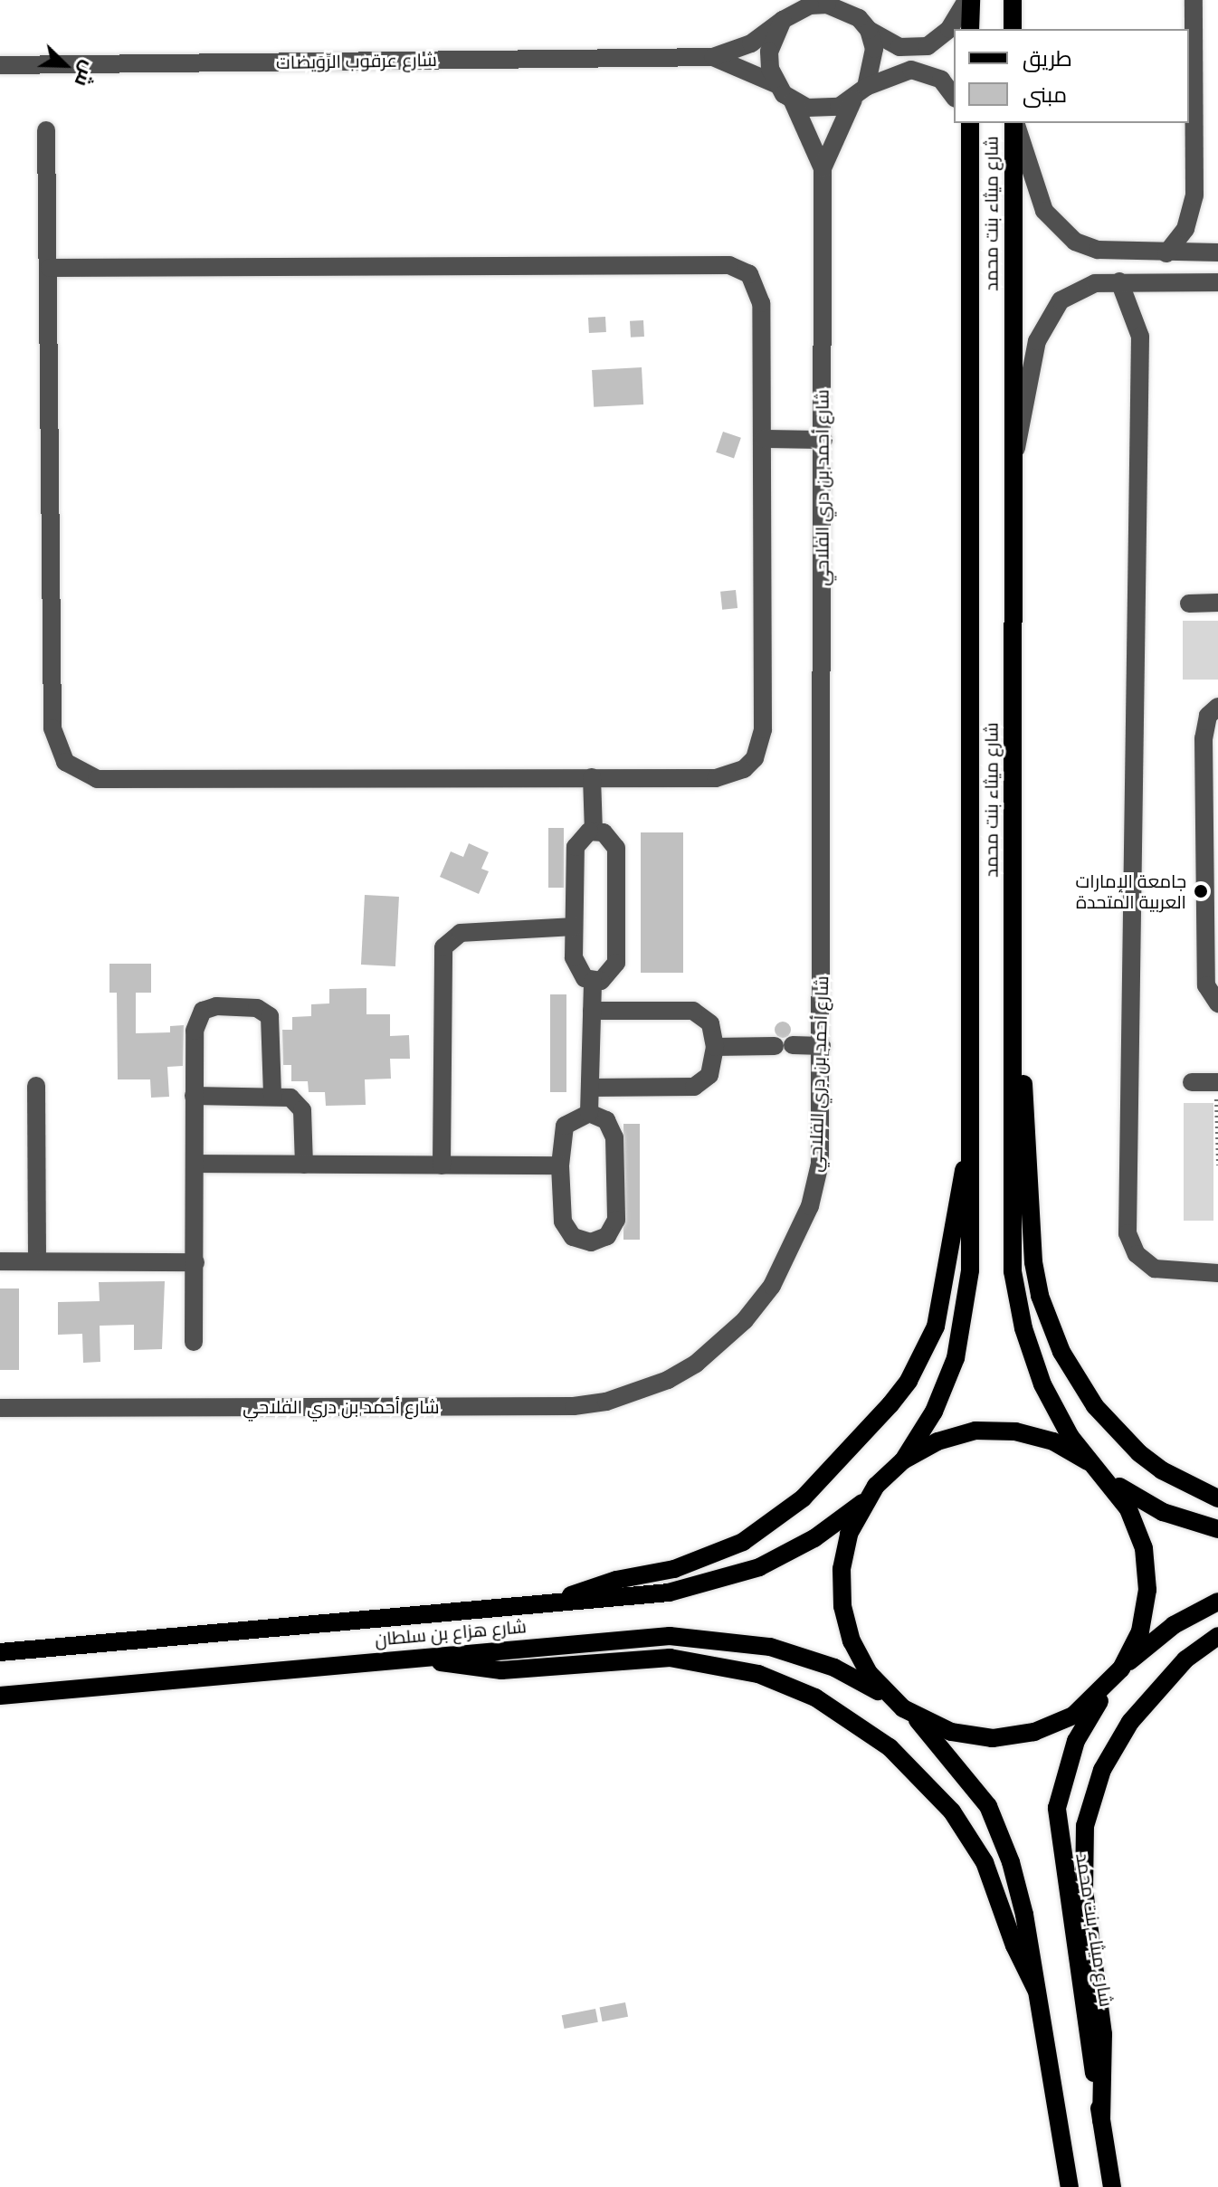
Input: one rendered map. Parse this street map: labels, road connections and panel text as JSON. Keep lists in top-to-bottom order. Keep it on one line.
{"streets":{"main road":["شارع ميثاء بنت محمد","شارع هزاع بن سلطان"],"street":["شارع عرقوب الرِّوَيضات","شارع أحمد بن دري الفلاحي"]},"crossings":[["شارع عرقوب الرِّوَيضات","شارع أحمد بن دري الفلاحي"]],"places":["جامعة الإمارات العربية المتحدة"],"legend":["طريق","مبنى"],"north":"bottom right"}
